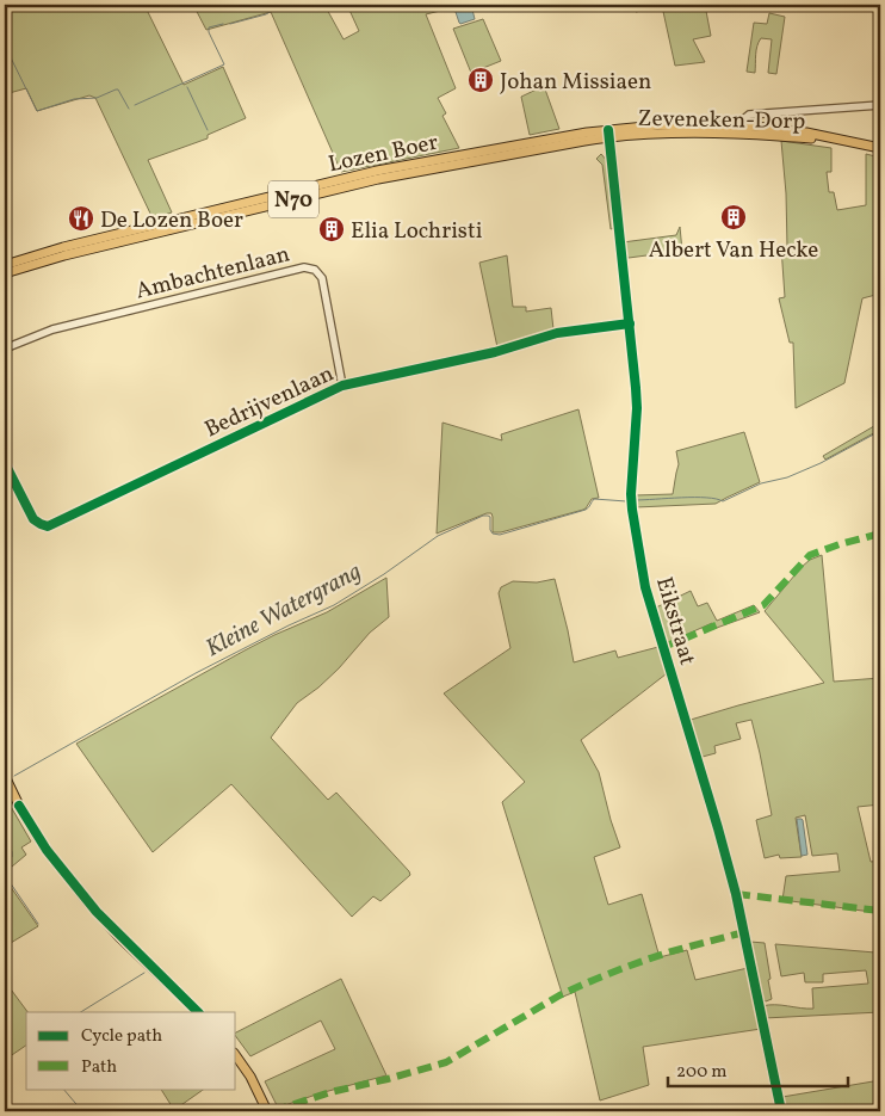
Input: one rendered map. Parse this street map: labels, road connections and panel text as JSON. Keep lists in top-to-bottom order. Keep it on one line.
{"streets":{"main road":["Zeveneken-Dorp","Lozen Boer","N70"],"street":["Ambachtenlaan","Bedrijvenlaan","Eikstraat"]},"crossings":[["Zeveneken-Dorp","Lozen Boer"],["Zeveneken-Dorp","Eikstraat"],["Lozen Boer","Eikstraat"],["Ambachtenlaan","Bedrijvenlaan"],["Bedrijvenlaan","Eikstraat"]],"water":["Kleine Watergrang"],"places":{"building":["Johan Missiaen","Albert Van Hecke","Elia Lochristi"],"restaurant":["De Lozen Boer"]},"legend":["Cycle path","Path"],"scale_bar":"200 m"}
